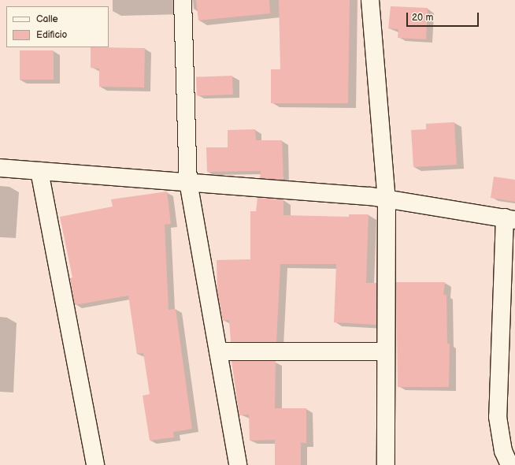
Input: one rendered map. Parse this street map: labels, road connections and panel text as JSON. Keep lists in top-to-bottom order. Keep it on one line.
{"legend":["Calle","Edificio"],"scale_bar":"20 m"}
